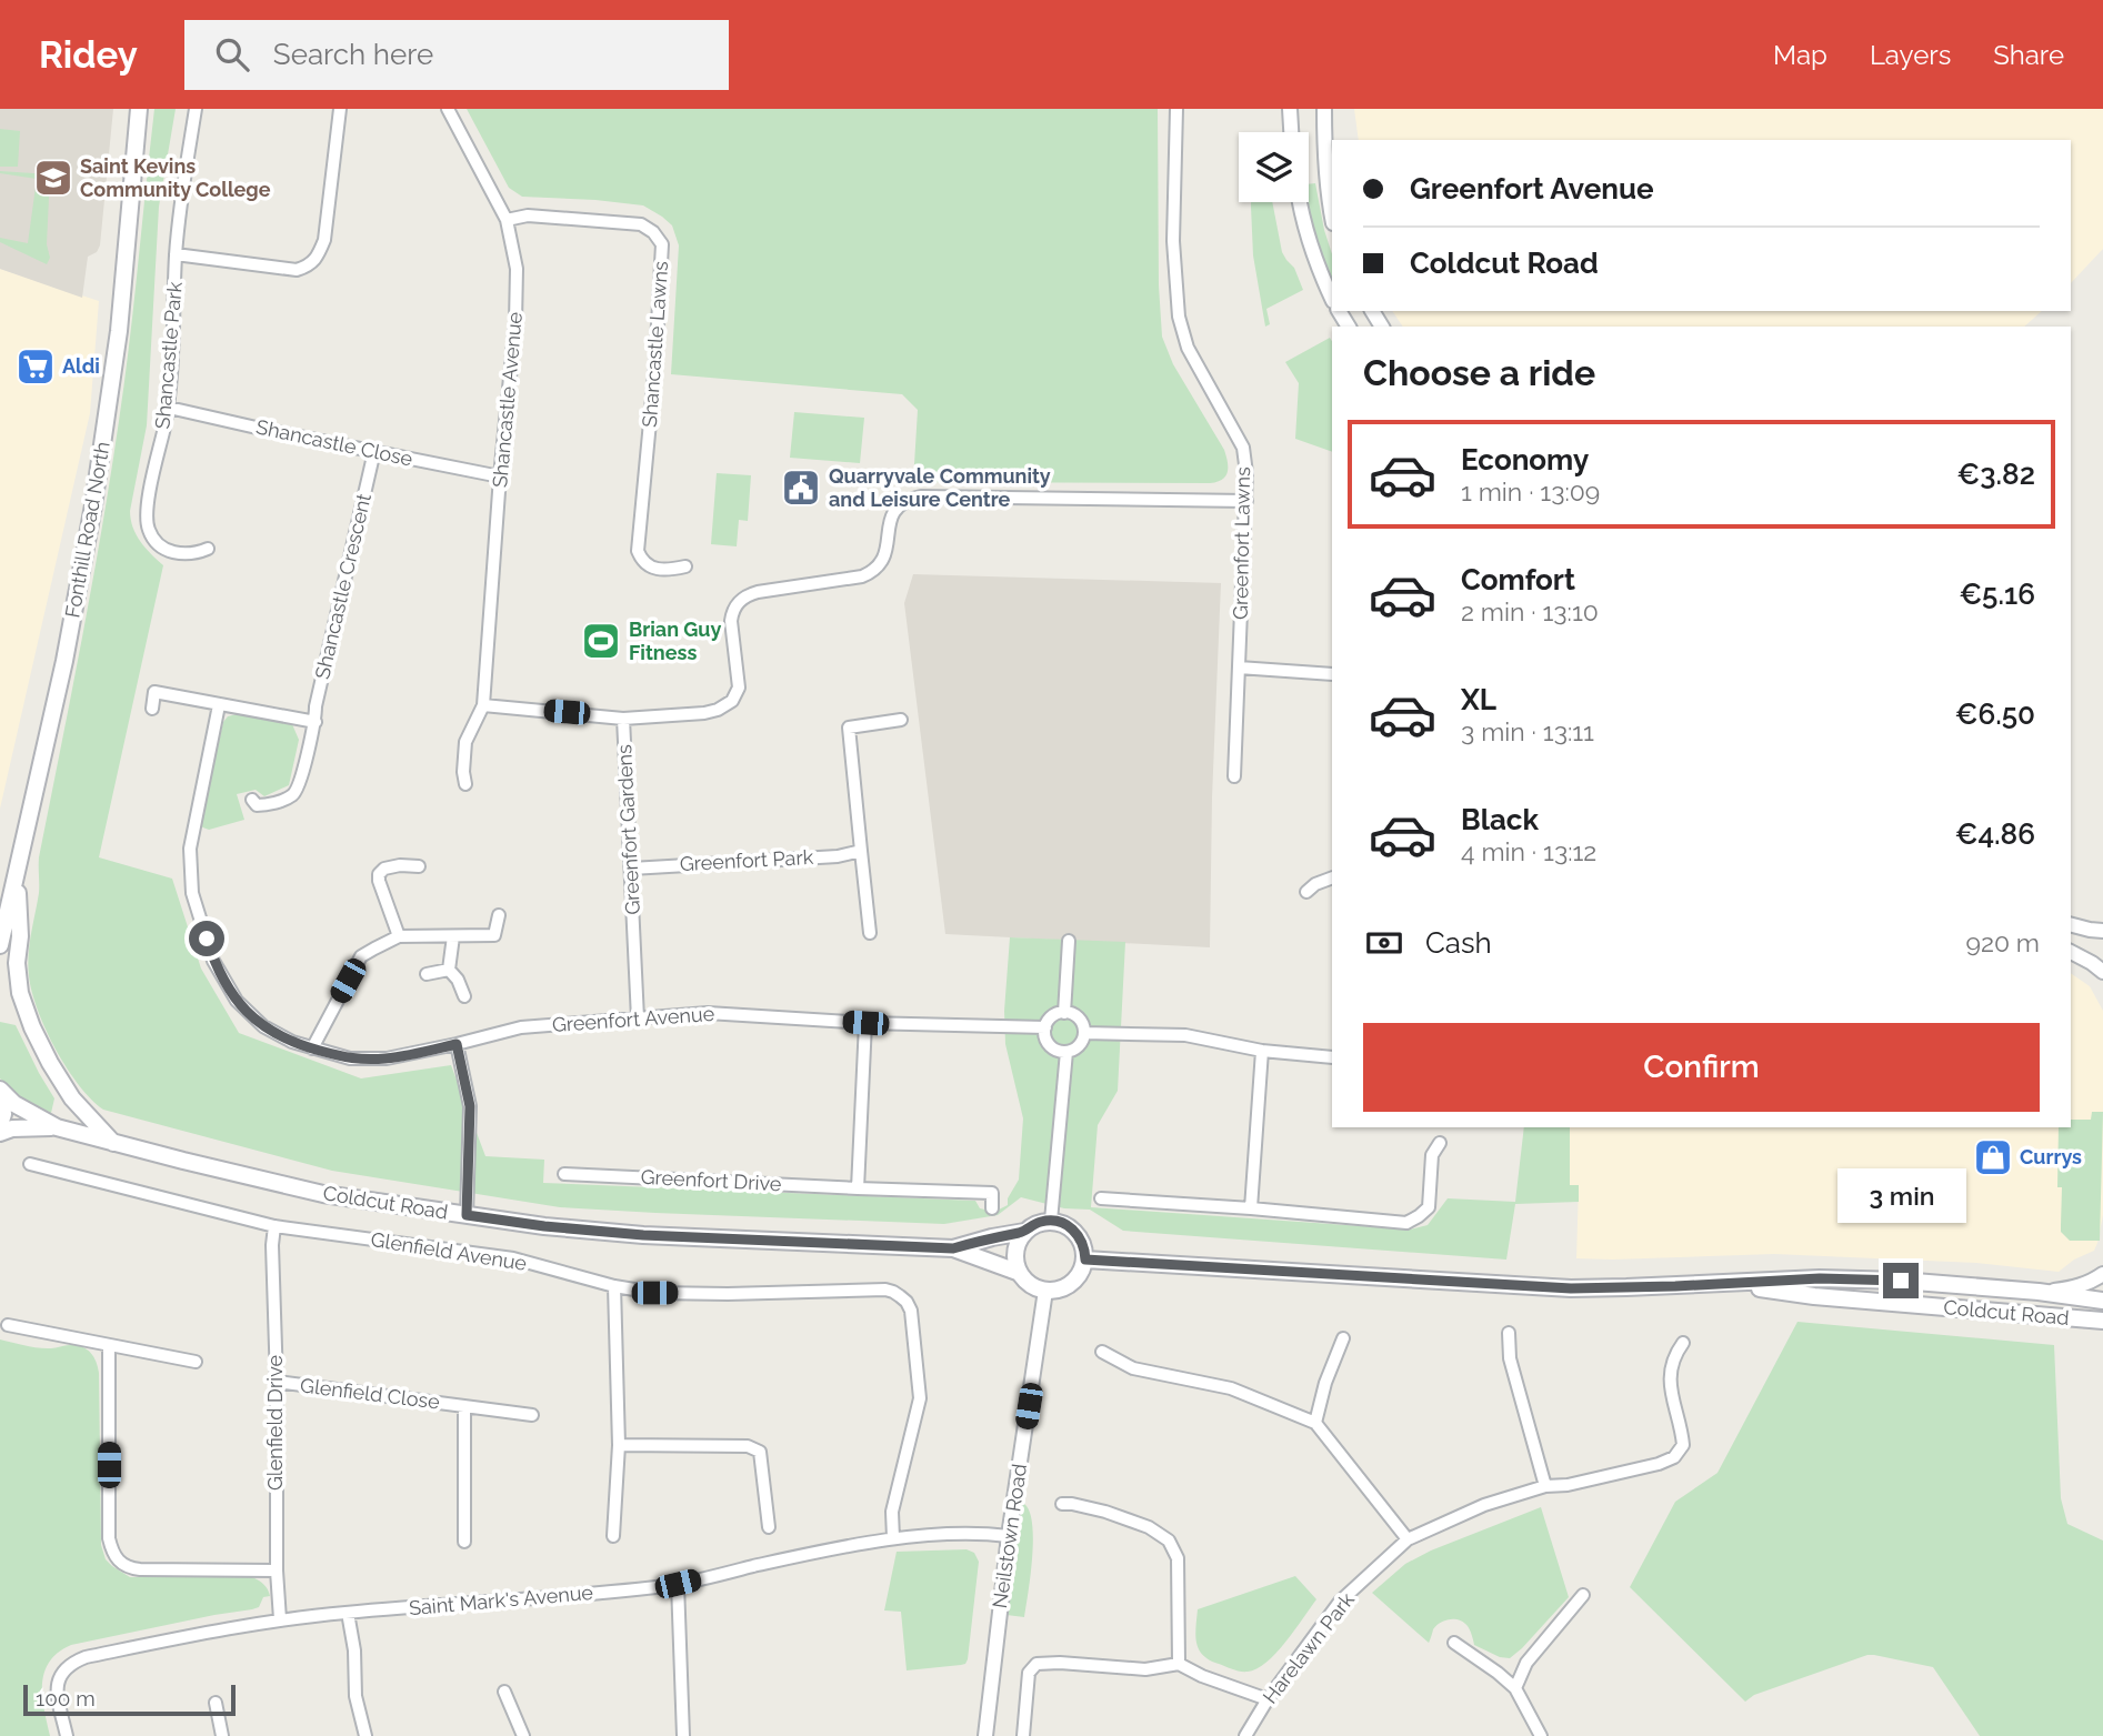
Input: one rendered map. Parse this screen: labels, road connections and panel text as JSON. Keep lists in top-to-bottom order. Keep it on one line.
{"streets":{"main road":["Fonthill Road North","Coldcut Road"],"street":["Shancastle Lawns","Shancastle Park","Shancastle Avenue","Shancastle Close","Greenfort Lawns","Shancastle Crescent","Greenfort Gardens","Greenfort Park","Greenfort Avenue","Greenfort Drive","Glenfield Avenue","Glenfield Close","Glenfield Drive","Neilstown Road","Saint Mark's Avenue","Harelawn Park"]},"crossings":[["Shancastle Lawns","Shancastle Avenue"],["Shancastle Park","Shancastle Close"],["Shancastle Avenue","Shancastle Close"],["Shancastle Close","Shancastle Crescent"],["Greenfort Lawns","Greenfort Gardens"],["Greenfort Gardens","Greenfort Park"],["Greenfort Gardens","Greenfort Avenue"],["Coldcut Road","Neilstown Road"],["Glenfield Avenue","Glenfield Drive"],["Glenfield Avenue","Saint Mark's Avenue"],["Glenfield Close","Glenfield Drive"],["Glenfield Drive","Saint Mark's Avenue"],["Neilstown Road","Saint Mark's Avenue"]],"places":{"school or university":["Saint Kevins Community College"],"supermarket":["Aldi"],"public building":["Quarryvale Community and Leisure Centre"],"sports":["Brian Guy Fitness"],"shop":["Currys"]},"scale_bar":"100 m","page":{"header":"Ridey","search":"Search here","nav":["Map","Layers","Share"],"banner":["Greenfort Avenue","Coldcut Road"],"heading":"Choose a ride","list":[{"name":"Economy","note":"1 min · 13:09","value":"€3.82"},{"name":"Comfort","note":"2 min · 13:10","value":"€5.16"},{"name":"XL","note":"3 min · 13:11","value":"€6.50"},{"name":"Black","note":"4 min · 13:12","value":"€4.86"}],"pay":["Cash","920 m"],"buttons":"Confirm","bubble":"3 min","scale":"100 m"}}
